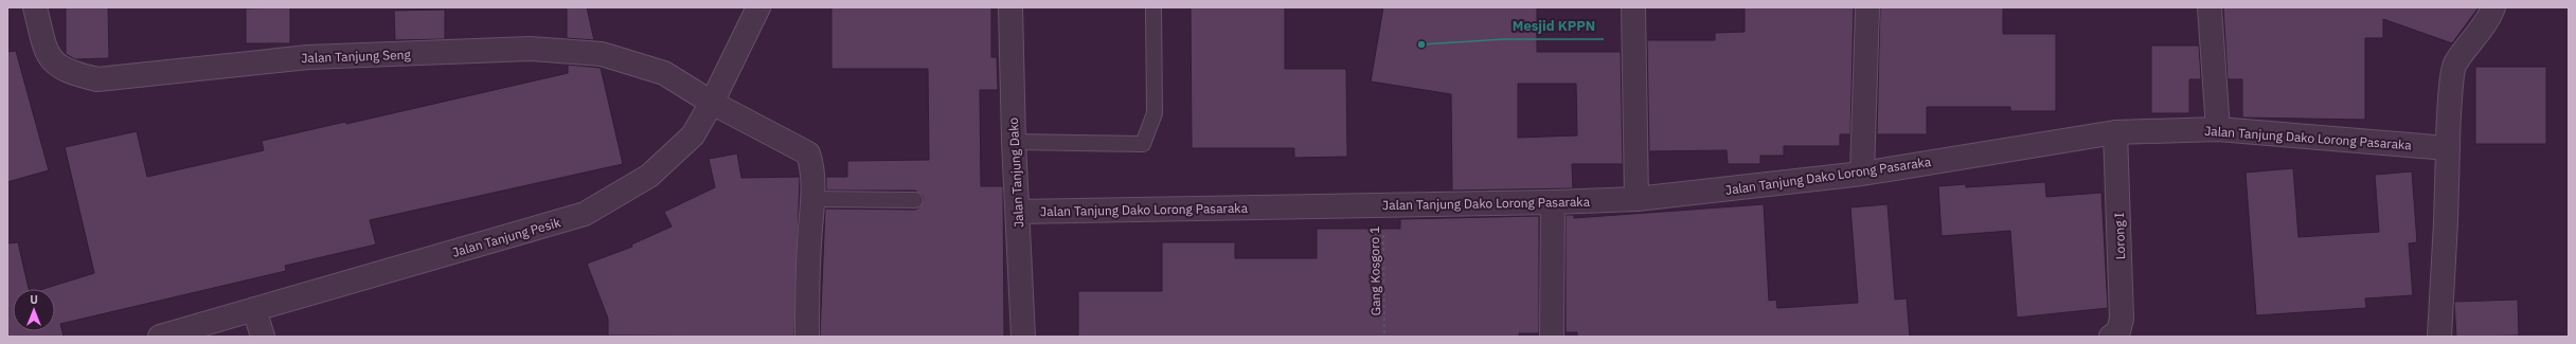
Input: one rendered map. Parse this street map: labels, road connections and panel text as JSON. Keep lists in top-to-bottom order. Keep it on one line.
{"streets":{"street":["Jalan Tanjung Seng","Jalan Tanjung Dako Lorong Pasaraka","Jalan Tanjung Dako","Lorong I","Jalan Tanjung Pesik"],"path":["Gang Kosgoro 1"]},"crossings":[["Jalan Tanjung Seng","Jalan Tanjung Pesik"],["Jalan Tanjung Dako Lorong Pasaraka","Jalan Tanjung Dako"],["Jalan Tanjung Dako Lorong Pasaraka","Lorong I"],["Jalan Tanjung Dako Lorong Pasaraka","Gang Kosgoro 1"]],"places":["Mesjid KPPN"],"north":"top"}
